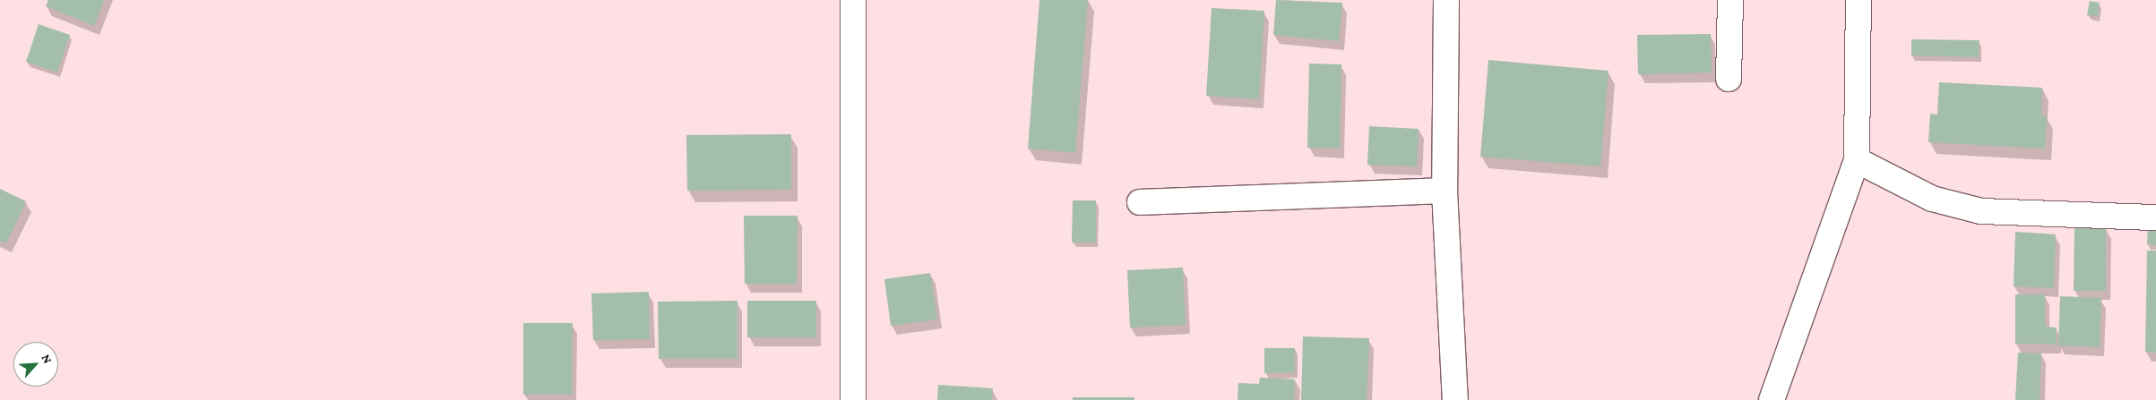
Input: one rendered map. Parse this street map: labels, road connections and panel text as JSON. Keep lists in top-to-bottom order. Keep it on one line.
{"north":"top right"}
